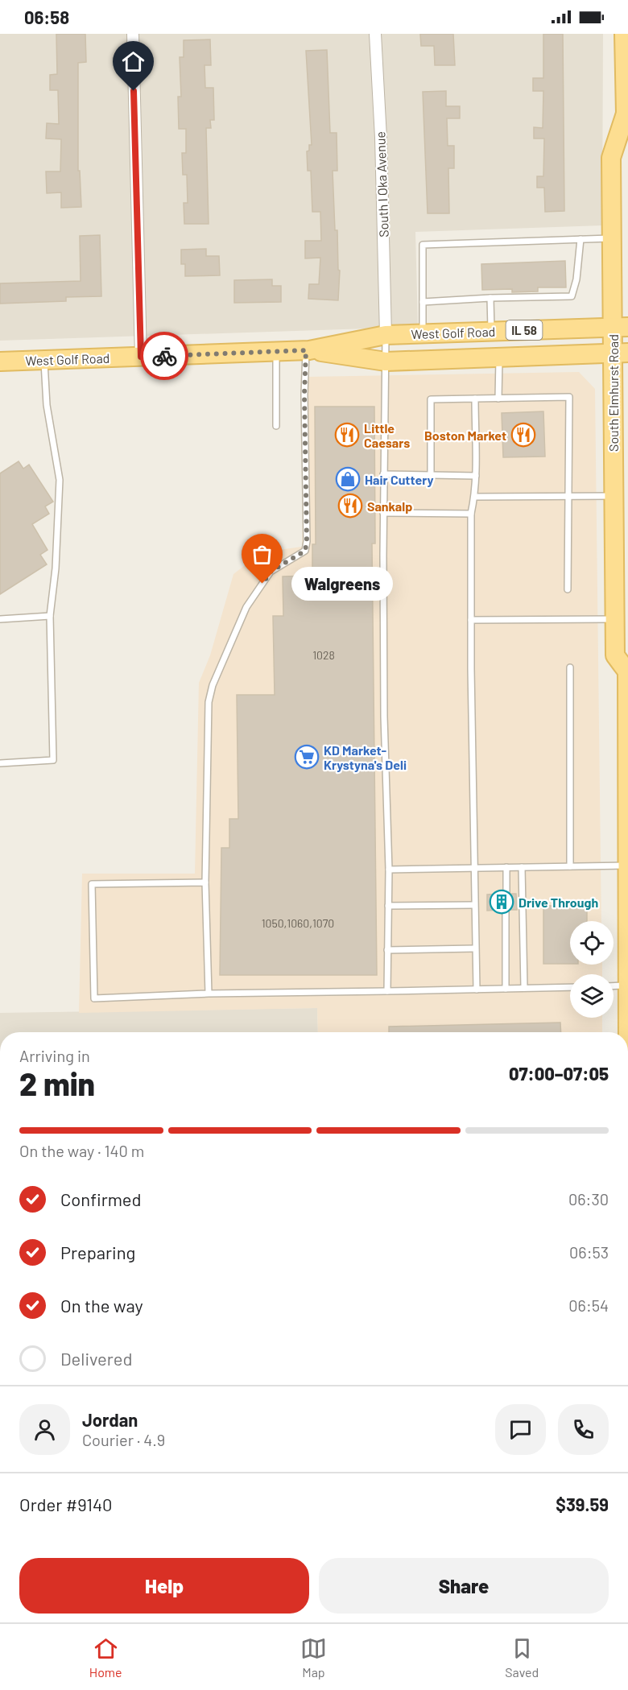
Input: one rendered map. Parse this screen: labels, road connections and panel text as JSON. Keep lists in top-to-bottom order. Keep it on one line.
{"streets":{"main road":["IL 58","West Golf Road","South Elmhurst Road"],"street":["South I Oka Avenue"]},"crossings":[["South I Oka Avenue","West Golf Road"],["West Golf Road","South Elmhurst Road"]],"places":{"restaurant":["Little Caesars","Boston Market","Sankalp"],"shop":["Hair Cuttery"],"other":["Walgreens"],"supermarket":["KD Market- Krystyna's Deli"],"building":["Drive Through"]},"house_numbers":["1028","1050,1060,1070"],"page":{"status":"06:58","bubble":"Walgreens","heading":["2 min","Arriving in","07:00–07:05"],"panel":["Jordan","Courier · 4.9","Order #9140","$39.59"],"bar":"On the way · 140 m","list":[["Confirmed","06:30"],["Preparing","06:53"],["On the way","06:54"],"Delivered"],"buttons":["Help","Share"],"tabs":["Home","Map","Saved"]}}
